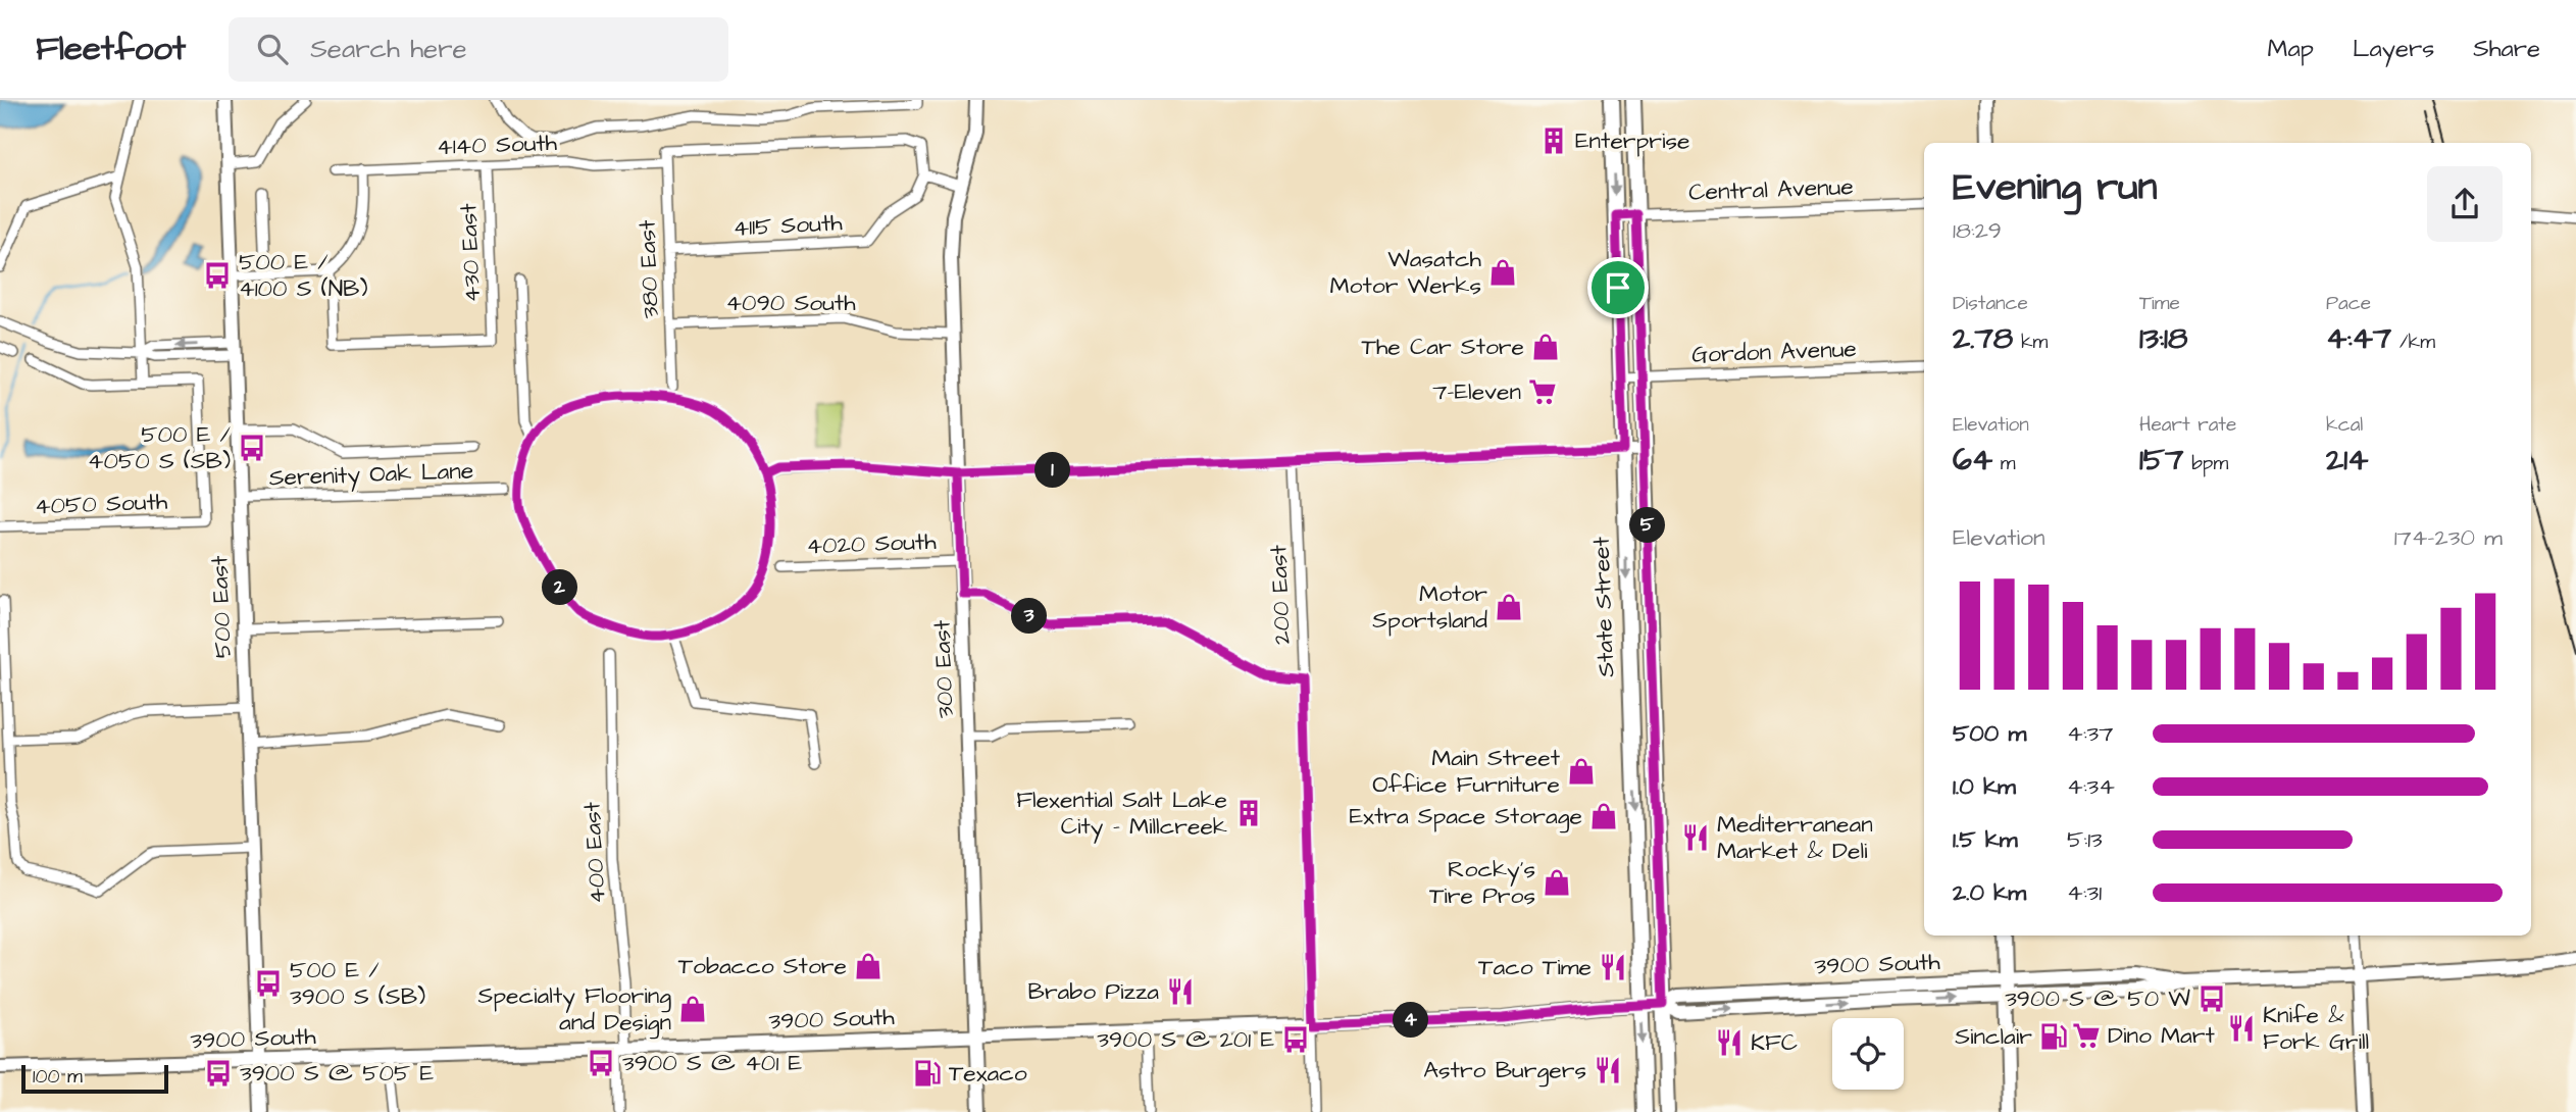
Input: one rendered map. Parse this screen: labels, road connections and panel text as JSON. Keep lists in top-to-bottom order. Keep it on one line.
{"streets":{"main road":["500 East","State Street","300 East","3900 South"],"street":["4140 South","Central Avenue","4115 South","430 East","380 East","4090 South","Gordon Avenue","Serenity Oak Lane","4050 South","4020 South","200 East","400 East"]},"crossings":[["4140 South","430 East"],["4140 South","380 East"],["Central Avenue","State Street"],["4115 South","380 East"],["380 East","4090 South"],["4090 South","300 East"],["Gordon Avenue","State Street"],["Serenity Oak Lane","500 East"],["4020 South","300 East"],["200 East","3900 South"],["500 East","3900 South"],["State Street","3900 South"],["300 East","3900 South"],["400 East","3900 South"]],"places":{"building":["Enterprise","Flexential Salt Lake City - Millcreek"],"shop":["Wasatch Motor Werks","The Car Store","Motor Sportsland","Main Street Office Furniture","Extra Space Storage","Rocky's Tire Pros","Tobacco Store","Specialty Flooring and Design"],"bus stop":["500 E / 4100 S (NB)","500 E / 4050 S (SB)","500 E / 3900 S (SB)","3900 S @ 50 W","3900 S @ 201 E","3900 S @ 401 E","3900 S @ 505 E"],"supermarket":["7-Eleven","Dino Mart"],"restaurant":["Mediterranean Market & Deli","Taco Time","Brabo Pizza","Knife & Fork Grill","KFC","Astro Burgers"],"fuel station":["Sinclair","Texaco"]},"scale_bar":"100 m","page":{"header":"Fleetfoot","search":"Search here","nav":["Map","Layers","Share"],"heading":["Evening run","18:29"],"stats":[["Distance","2.78 km"],["Time","13:18"],["Pace","4:47 /km"],["Elevation","64 m"],["Heart rate","157 bpm"],["kcal","214"]],"pins":["1","5","2","3","4"],"chart":["Elevation","174–230 m"],"list":[{"name":"500 m","note":"4:37"},{"name":"1.0 km","note":"4:34"},{"name":"1.5 km","note":"5:13"},{"name":"2.0 km","note":"4:31"}],"scale":"100 m"}}
